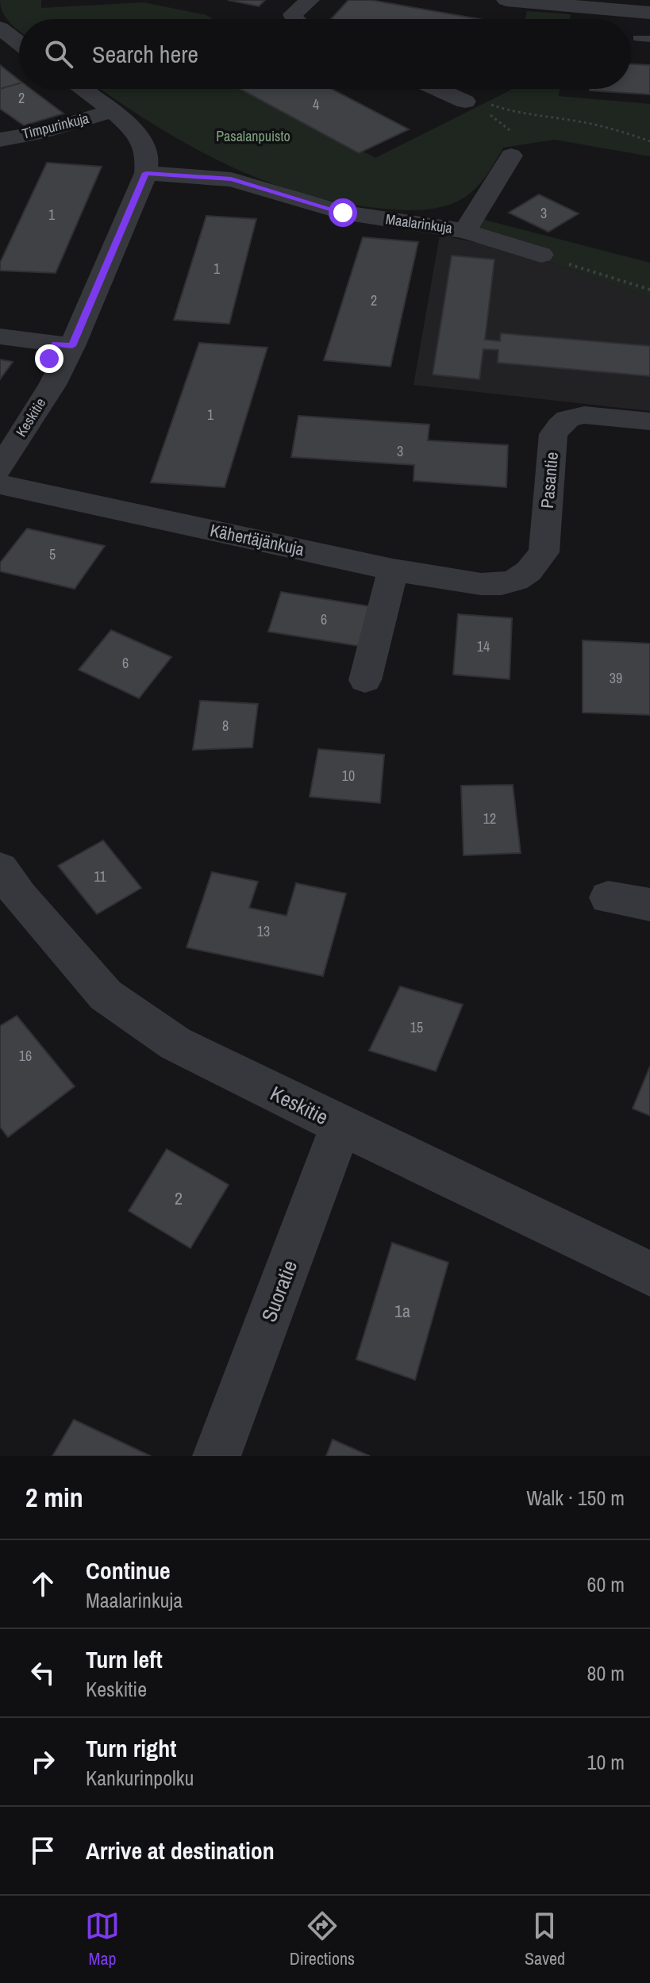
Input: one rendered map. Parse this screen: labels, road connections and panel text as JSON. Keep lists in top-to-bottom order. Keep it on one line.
{"streets":{"street":["Timpurinkuja","Maalarinkuja","Keskitie","Pasantie","Kähertäjänkuja","Suoratie"]},"crossings":[["Maalarinkuja","Keskitie"],["Keskitie","Suoratie"],["Pasantie","Kähertäjänkuja"]],"parks":["Pasalanpuisto"],"house_numbers":["2","4","3","1","1","2","1","3","5","6","14","6","39","8","10","12","11","13","15","16","2","1a"],"page":{"search":"Search here","heading":["2 min","Walk · 150 m"],"list":[["Continue","Maalarinkuja","60 m"],["Turn left","Keskitie","80 m"],["Turn right","Kankurinpolku","10 m"],"Arrive at destination"],"nav":["Map","Directions","Saved"]}}
